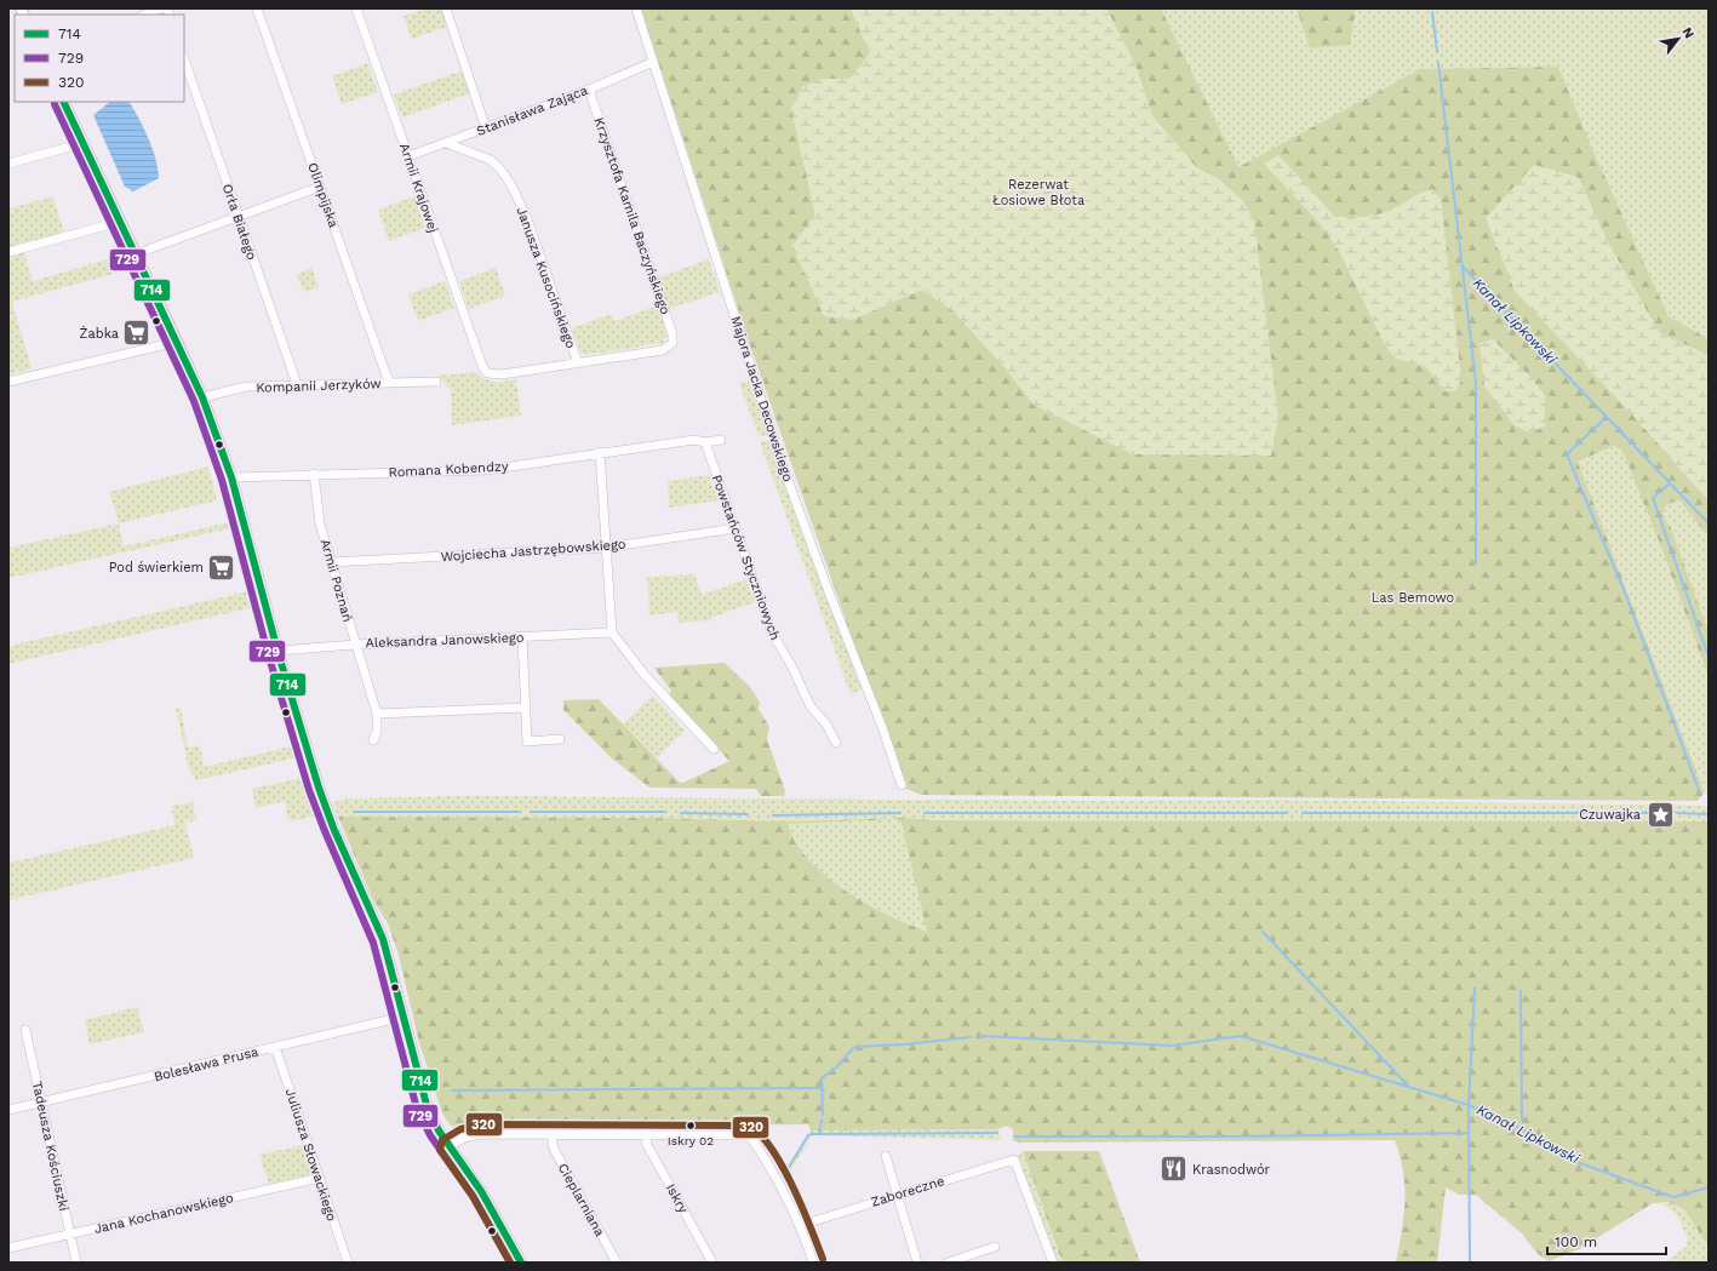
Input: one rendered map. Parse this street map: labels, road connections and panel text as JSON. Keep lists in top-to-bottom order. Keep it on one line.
{"streets":{"street":["Stanisława Zająca","Armii Krajowej","Olimpijska","Krzysztofa Kamila Baczyńskiego","Orła Białego","Janusza Kusocińskiego","Kompanii Jerzyków","Majora Jacka Decowskiego","Romana Kobendzy","Wojciecha Jastrzębowskiego","Powstańców Styczniowych","Armii Poznań","Aleksandra Janowskiego","Bolesława Prusa","Tadeusza Kościuszki","Juliusza Słowackiego","Zaboreczne","Iskry","Cieplarniana","Jana Kochanowskiego"]},"crossings":[["Stanisława Zająca","Armii Krajowej"],["Stanisława Zająca","Krzysztofa Kamila Baczyńskiego"],["Stanisława Zająca","Janusza Kusocińskiego"],["Stanisława Zająca","Majora Jacka Decowskiego"],["Armii Krajowej","Krzysztofa Kamila Baczyńskiego"],["Armii Krajowej","Janusza Kusocińskiego"],["Olimpijska","Kompanii Jerzyków"],["Krzysztofa Kamila Baczyńskiego","Janusza Kusocińskiego"],["Orła Białego","Kompanii Jerzyków"],["Romana Kobendzy","Powstańców Styczniowych"],["Romana Kobendzy","Armii Poznań"],["Wojciecha Jastrzębowskiego","Powstańców Styczniowych"],["Wojciecha Jastrzębowskiego","Armii Poznań"],["Armii Poznań","Aleksandra Janowskiego"],["Bolesława Prusa","Tadeusza Kościuszki"],["Bolesława Prusa","Juliusza Słowackiego"],["Tadeusza Kościuszki","Jana Kochanowskiego"],["Juliusza Słowackiego","Jana Kochanowskiego"]],"water":["Kanał Lipkowski"],"parks":["Rezerwat Łosiowe Błota","Las Bemowo"],"places":{"supermarket":["Żabka","Pod świerkiem"],"place":["Czuwajka"],"other":["Iskry 02"],"restaurant":["Krasnodwór"]},"lines":["transit line 714","transit line 729","transit line 320"],"legend":["714","729","320"],"scale_bar":"100 m","north":"top right"}
